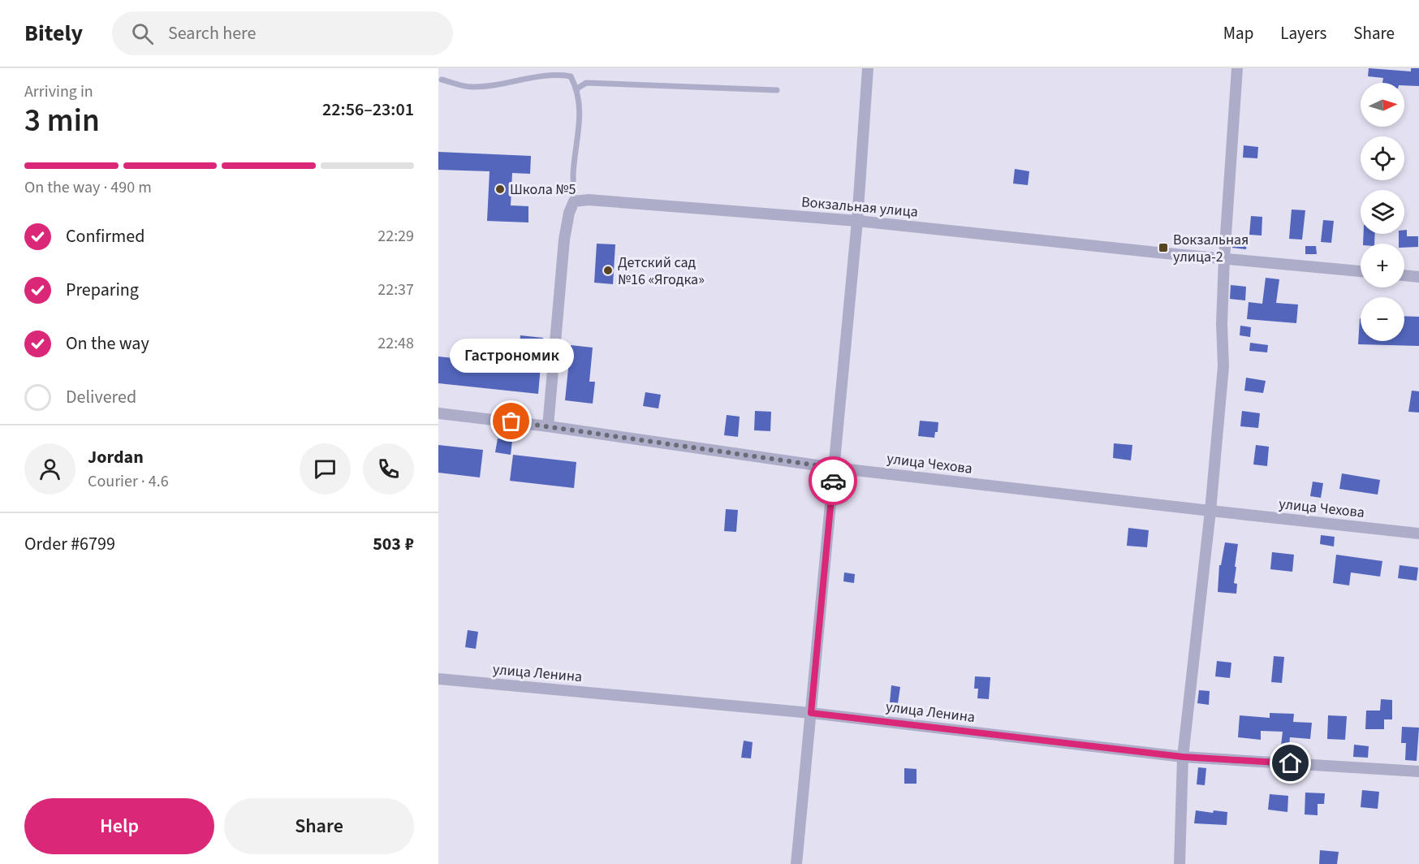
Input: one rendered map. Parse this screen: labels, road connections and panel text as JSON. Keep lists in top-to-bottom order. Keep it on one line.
{"streets":{"street":["Вокзальная улица","улица Чехова","улица Ленина"]},"places":{"other":["Школа №5","Детский сад №16 «Ягодка»","Гастрономик"],"transit":["Вокзальная улица-2"]},"north":"right","page":{"header":"Bitely","search":"Search here","nav":["Map","Layers","Share"],"heading":["3 min","Arriving in","22:56–23:01"],"panel":["Jordan","Courier · 4.6","Order #6799","503 ₽"],"map_buttons":["+","−"],"bar":"On the way · 490 m","list":[["Confirmed","22:29"],["Preparing","22:37"],["On the way","22:48"],"Delivered"],"bubble":"Гастрономик","buttons":["Help","Share"]}}
